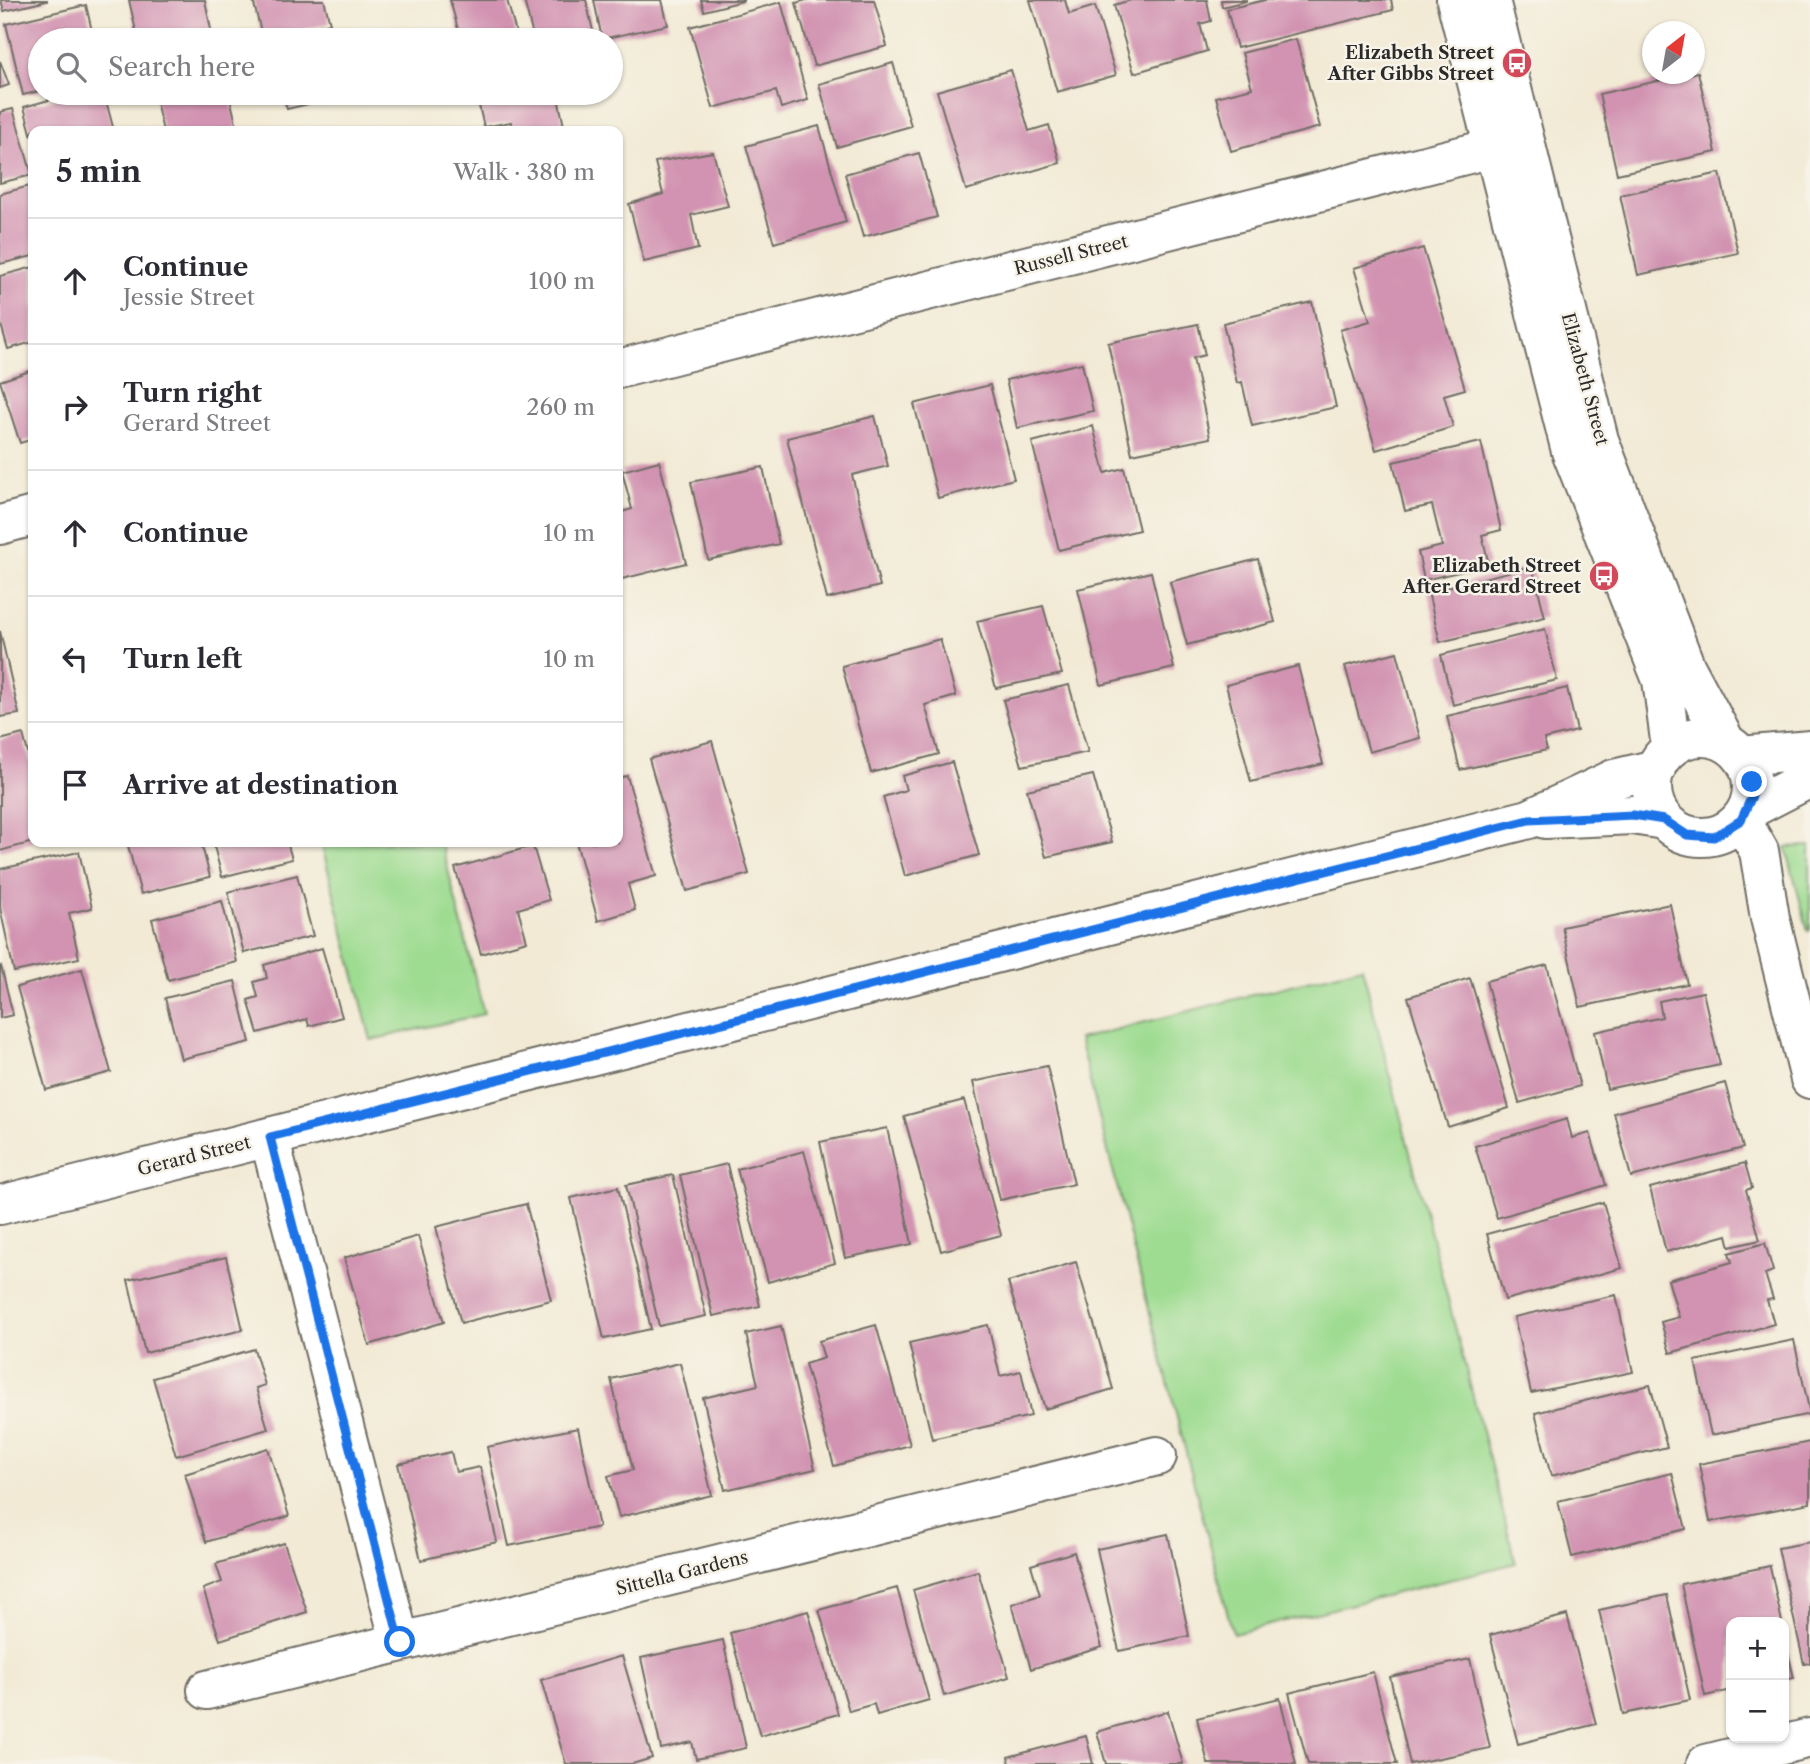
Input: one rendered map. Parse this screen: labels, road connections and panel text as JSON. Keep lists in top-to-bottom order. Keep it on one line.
{"streets":{"street":["Russell Street","Elizabeth Street","Gerard Street","Sittella Gardens"]},"crossings":[["Russell Street","Elizabeth Street"],["Elizabeth Street","Gerard Street"]],"places":{"bus stop":["Elizabeth Street After Gibbs Street","Elizabeth Street After Gerard Street"]},"north":"top right","page":{"search":"Search here","heading":["5 min","Walk · 380 m"],"list":[["Continue","Jessie Street","100 m"],["Turn right","Gerard Street","260 m"],["Continue","10 m"],["Turn left","10 m"],"Arrive at destination"],"map_buttons":["+","−"]}}
